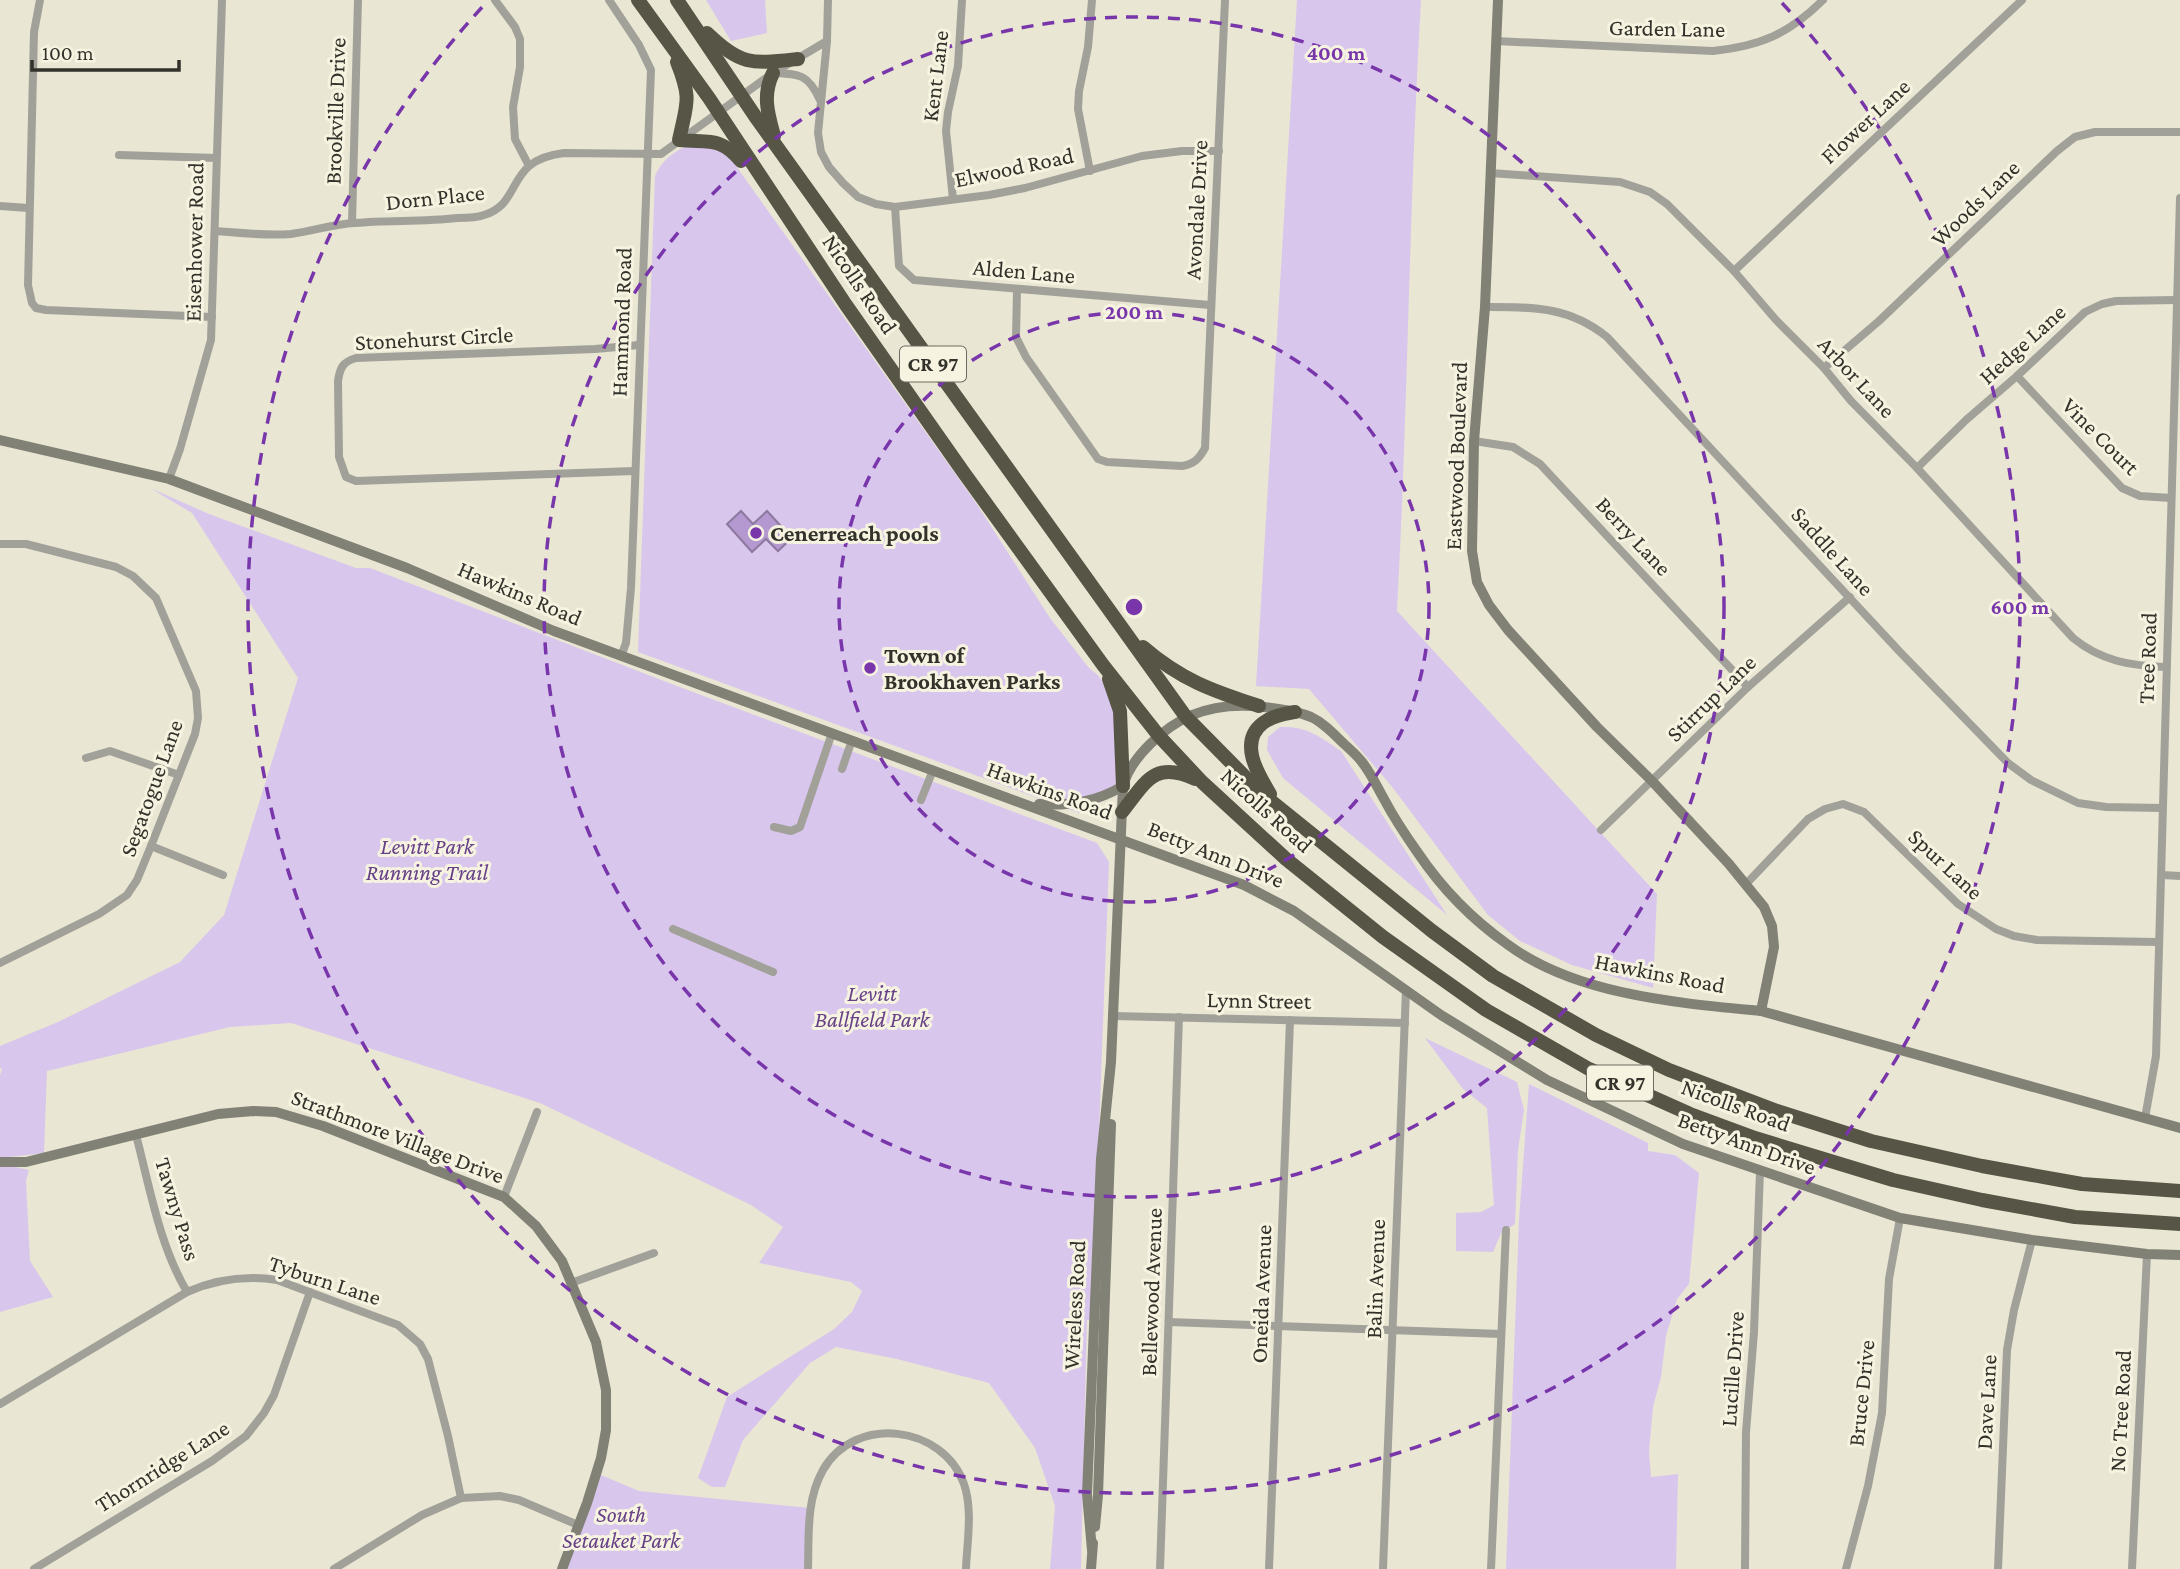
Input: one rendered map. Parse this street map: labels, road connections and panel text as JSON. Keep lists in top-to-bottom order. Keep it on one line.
{"streets":{"highway":["Nicolls Road","CR 97"],"street":["Garden Lane","Kent Lane","Brookville Drive","Flower Lane","Elwood Road","Dorn Place","Woods Lane","Avondale Drive","Eisenhower Road","Alden Lane","Hammond Road","Stonehurst Circle","Hedge Lane","Arbor Lane","Vine Court","Eastwood Boulevard","Berry Lane","Saddle Lane","Hawkins Road","Tree Road","Stirrup Lane","Segatogue Lane","Betty Ann Drive","Spur Lane","Lynn Street","Strathmore Village Drive","Tawny Pass","Balin Avenue","Tyburn Lane","Bellewood Avenue","Oneida Avenue","Wireless Road","Lucille Drive","Bruce Drive","Dave Lane","No Tree Road","Thornridge Lane"]},"crossings":[["Garden Lane","Eastwood Boulevard"],["Kent Lane","Elwood Road"],["Brookville Drive","Dorn Place"],["Flower Lane","Arbor Lane"],["Elwood Road","Avondale Drive"],["Elwood Road","Alden Lane"],["Dorn Place","Eisenhower Road"],["Woods Lane","Arbor Lane"],["Avondale Drive","Alden Lane"],["Eisenhower Road","Hawkins Road"],["Nicolls Road","Hawkins Road"],["Hammond Road","Stonehurst Circle"],["Hammond Road","Hawkins Road"],["Hedge Lane","Arbor Lane"],["Hedge Lane","Vine Court"],["Hedge Lane","Tree Road"],["Arbor Lane","Eastwood Boulevard"],["Arbor Lane","Tree Road"],["Vine Court","Tree Road"],["Eastwood Boulevard","Berry Lane"],["Eastwood Boulevard","Saddle Lane"],["Eastwood Boulevard","Hawkins Road"],["Eastwood Boulevard","Stirrup Lane"],["Eastwood Boulevard","Spur Lane"],["Berry Lane","Stirrup Lane"],["Saddle Lane","Tree Road"],["Saddle Lane","Stirrup Lane"],["Hawkins Road","Tree Road"],["Hawkins Road","Betty Ann Drive"],["Hawkins Road","Wireless Road"],["Tree Road","Spur Lane"],["Betty Ann Drive","Balin Avenue"],["Betty Ann Drive","Wireless Road"],["Betty Ann Drive","Lucille Drive"],["Betty Ann Drive","Bruce Drive"],["Betty Ann Drive","Dave Lane"],["Betty Ann Drive","No Tree Road"],["Lynn Street","Balin Avenue"],["Lynn Street","Bellewood Avenue"],["Lynn Street","Oneida Avenue"],["Lynn Street","Wireless Road"],["Strathmore Village Drive","Tawny Pass"],["Tawny Pass","Tyburn Lane"],["Tyburn Lane","Thornridge Lane"]],"parks":["Levitt Park Running Trail","Levitt Ballfield Park","South Setauket Park"],"places":["Cenerreach pools","Town of Brookhaven Parks"],"scale_bar":"100 m","rings":["400 m","200 m","600 m"]}
